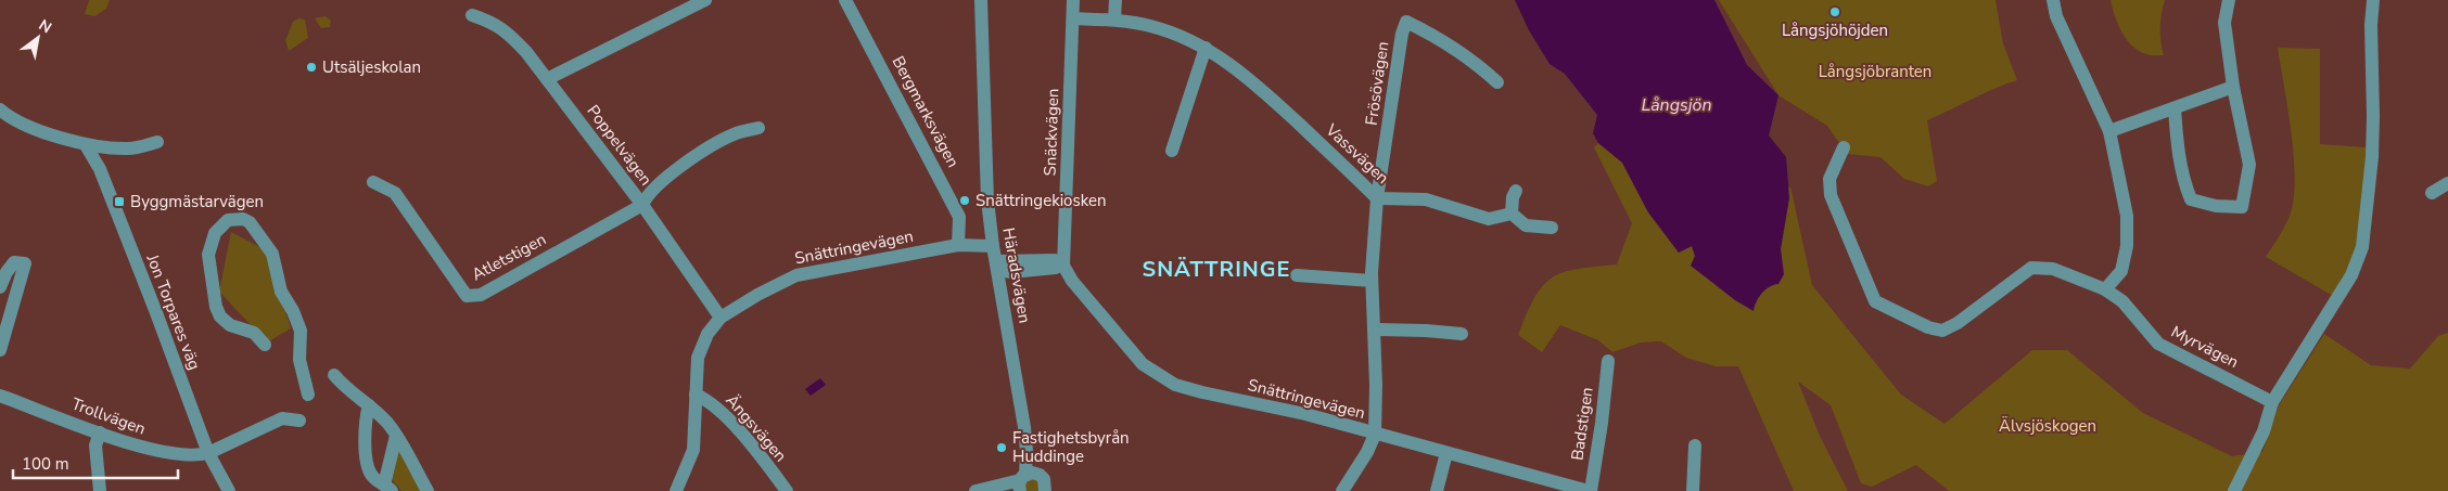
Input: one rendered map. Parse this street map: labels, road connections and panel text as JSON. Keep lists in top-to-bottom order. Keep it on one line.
{"streets":{"street":["Frösövägen","Bergmarksvägen","Snäckvägen","Poppelvägen","Vassvägen","Snättringevägen","Atletstigen","Häradsvägen","Jon Torpares väg","Myrvägen","Trollvägen","Badstigen","Ängsvägen"]},"crossings":[["Frösövägen","Vassvägen"],["Frösövägen","Snättringevägen"],["Bergmarksvägen","Snättringevägen"],["Snäckvägen","Vassvägen"],["Snäckvägen","Snättringevägen"],["Poppelvägen","Snättringevägen"],["Poppelvägen","Atletstigen"],["Snättringevägen","Häradsvägen"],["Snättringevägen","Badstigen"],["Snättringevägen","Ängsvägen"],["Jon Torpares väg","Trollvägen"]],"districts":["SNÄTTRINGE"],"water":["Långsjön"],"parks":["Långsjöbranten","Älvsjöskogen"],"places":{"other":["Långsjöhöjden","Utsäljeskolan","Snättringekiosken","Fastighetsbyrån Huddinge"],"transit":["Byggmästarvägen"]},"scale_bar":"100 m","north":"top right"}
